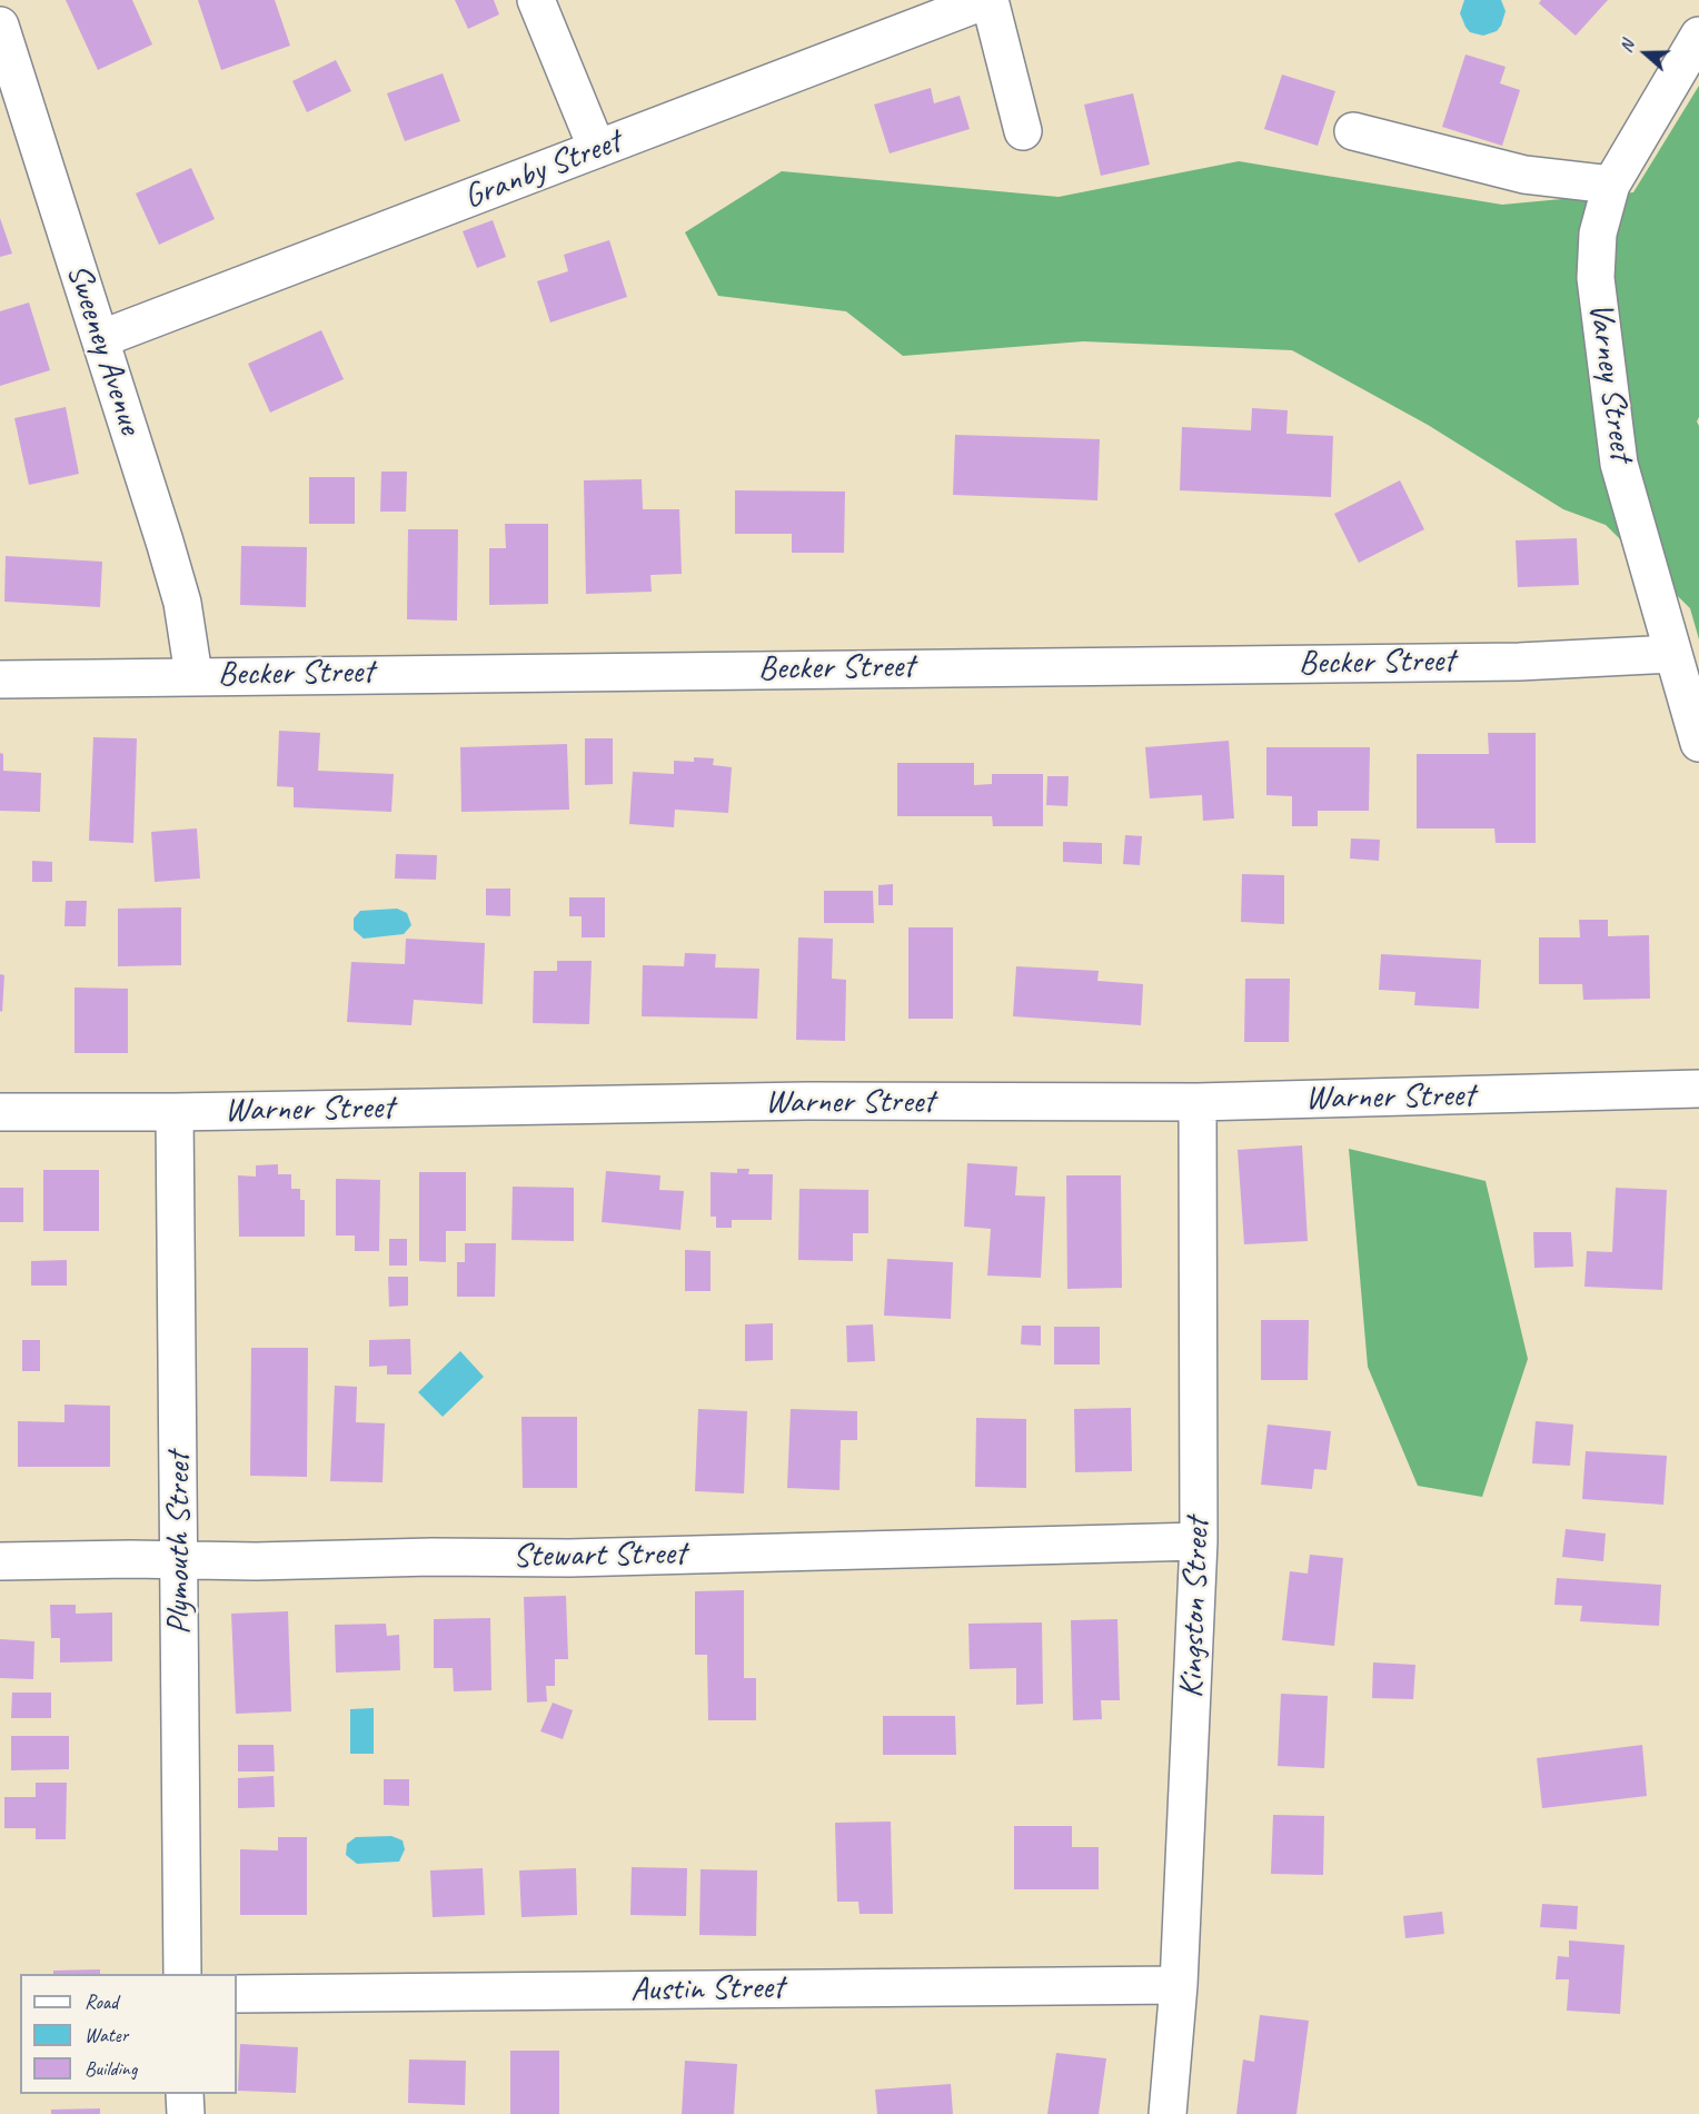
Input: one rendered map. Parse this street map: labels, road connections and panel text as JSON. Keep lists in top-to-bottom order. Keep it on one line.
{"streets":{"street":["Granby Street","Sweeney Avenue","Varney Street","Becker Street","Warner Street","Plymouth Street","Stewart Street","Kingston Street","Austin Street"]},"crossings":[["Granby Street","Sweeney Avenue"],["Sweeney Avenue","Becker Street"],["Varney Street","Becker Street"],["Warner Street","Plymouth Street"],["Warner Street","Kingston Street"],["Plymouth Street","Stewart Street"],["Stewart Street","Kingston Street"],["Kingston Street","Austin Street"]],"legend":["Road","Water","Building"],"north":"left"}
